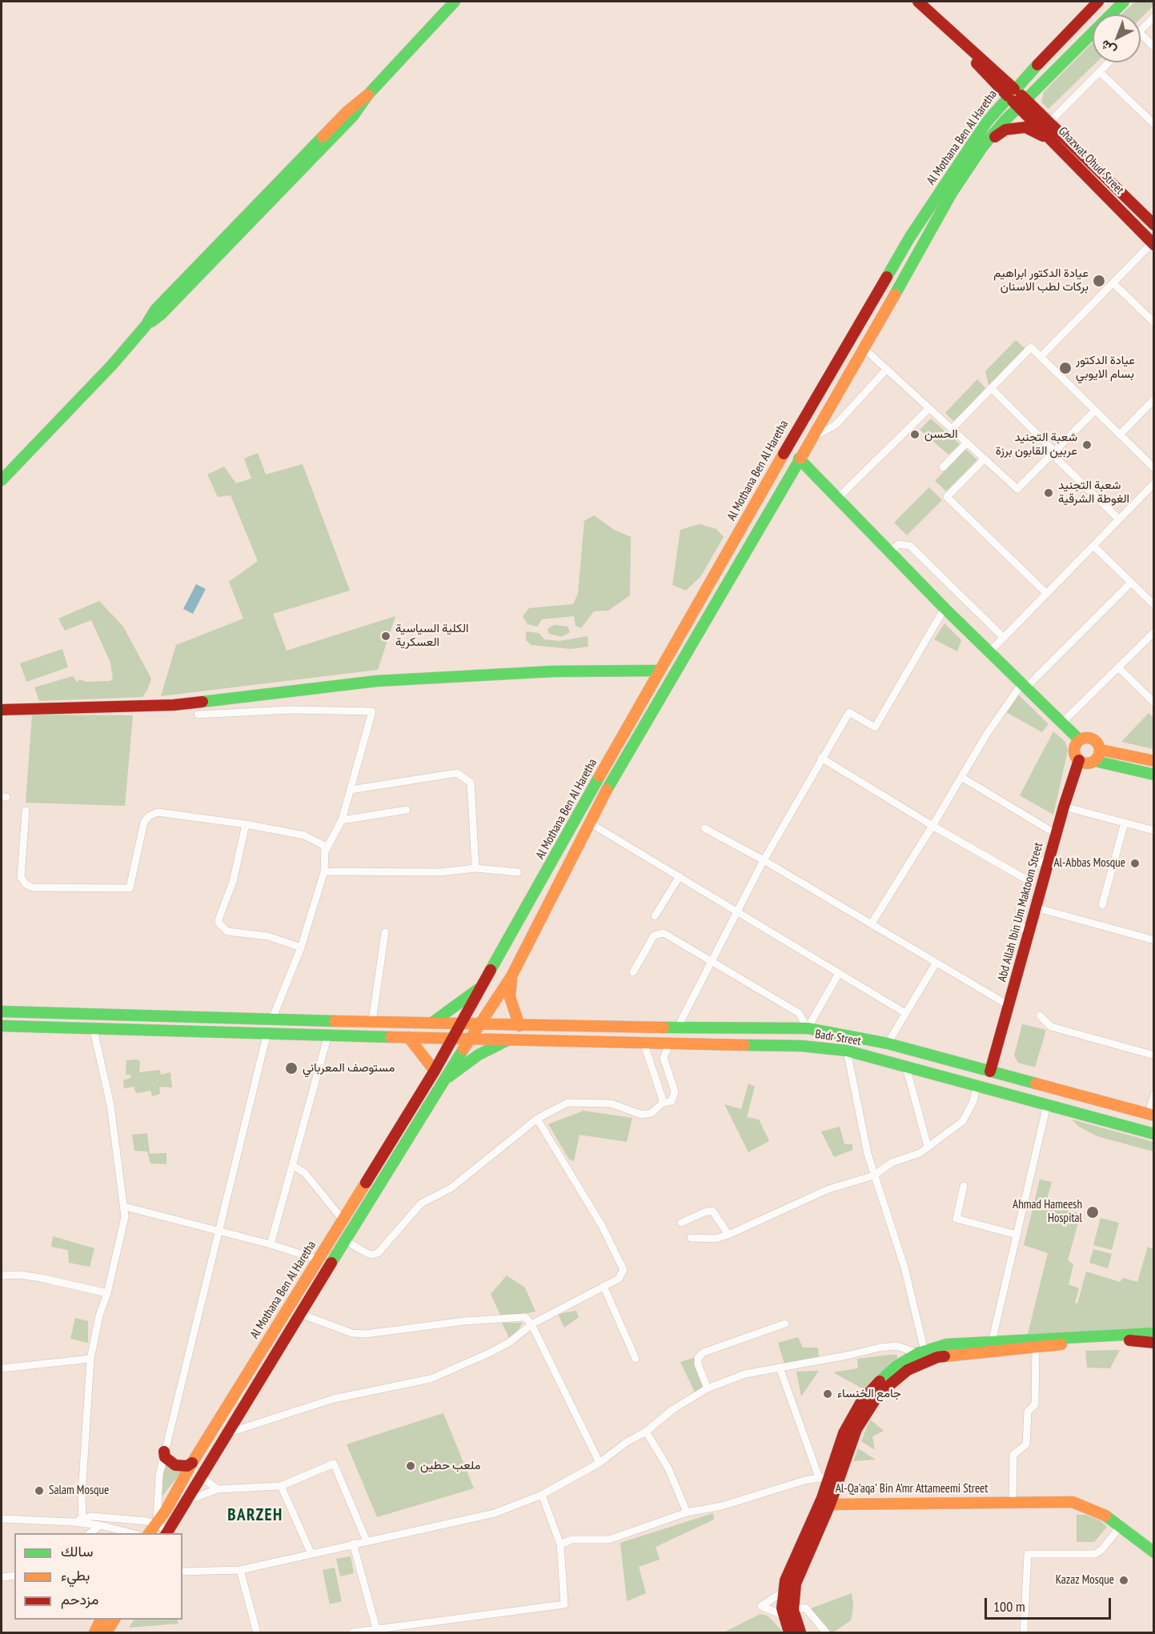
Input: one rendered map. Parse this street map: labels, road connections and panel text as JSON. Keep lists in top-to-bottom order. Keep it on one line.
{"streets":{"main road":["Al Mothana Ben Al Haretha","Ghazwat Ohud Street","Abd Allah Ibin Um Maktoom Street","Badr Street","Al-Qa'aqa' Bin A'mr Attameemi Street"]},"crossings":[["Al Mothana Ben Al Haretha","Ghazwat Ohud Street"],["Al Mothana Ben Al Haretha","Badr Street"],["Abd Allah Ibin Um Maktoom Street","Badr Street"]],"districts":["BARZEH"],"places":["عيادة الدكتور ابراهيم بركات لطب الاسنان","عيادة الدكتور بسام الايوبي","الحسن","شعبة التجنيد عربين القابون برزة","شعبة التجنيد الغوطة الشرقية","الكلية السياسية العسكرية","Al-Abbas Mosque","مستوصف المعرباني","Ahmad Hameesh Hospital","جامع الخنساء","ملعب حطين","Salam Mosque","Kazaz Mosque"],"legend":["سالك","بطيء","مزدحم"],"scale_bar":"100 m","north":"bottom left"}
